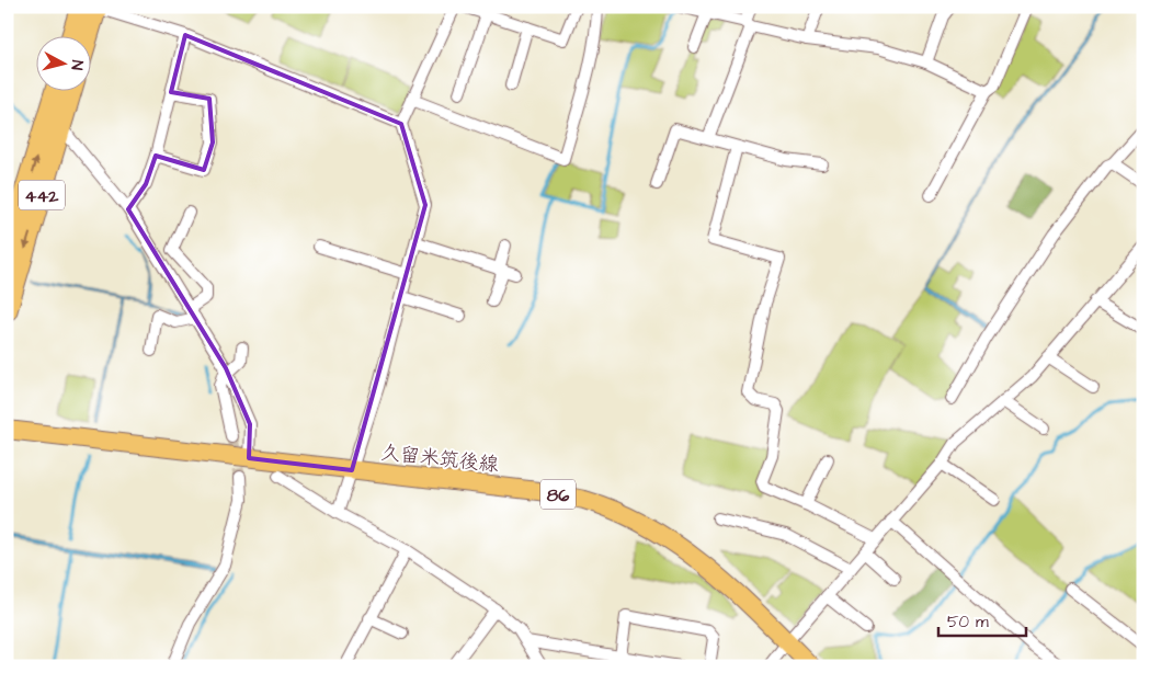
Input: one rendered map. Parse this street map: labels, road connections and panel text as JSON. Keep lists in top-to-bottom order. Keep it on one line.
{"streets":{"highway":["442"],"main road":["久留米筑後線","86"]},"scale_bar":"50 m","north":"right"}
